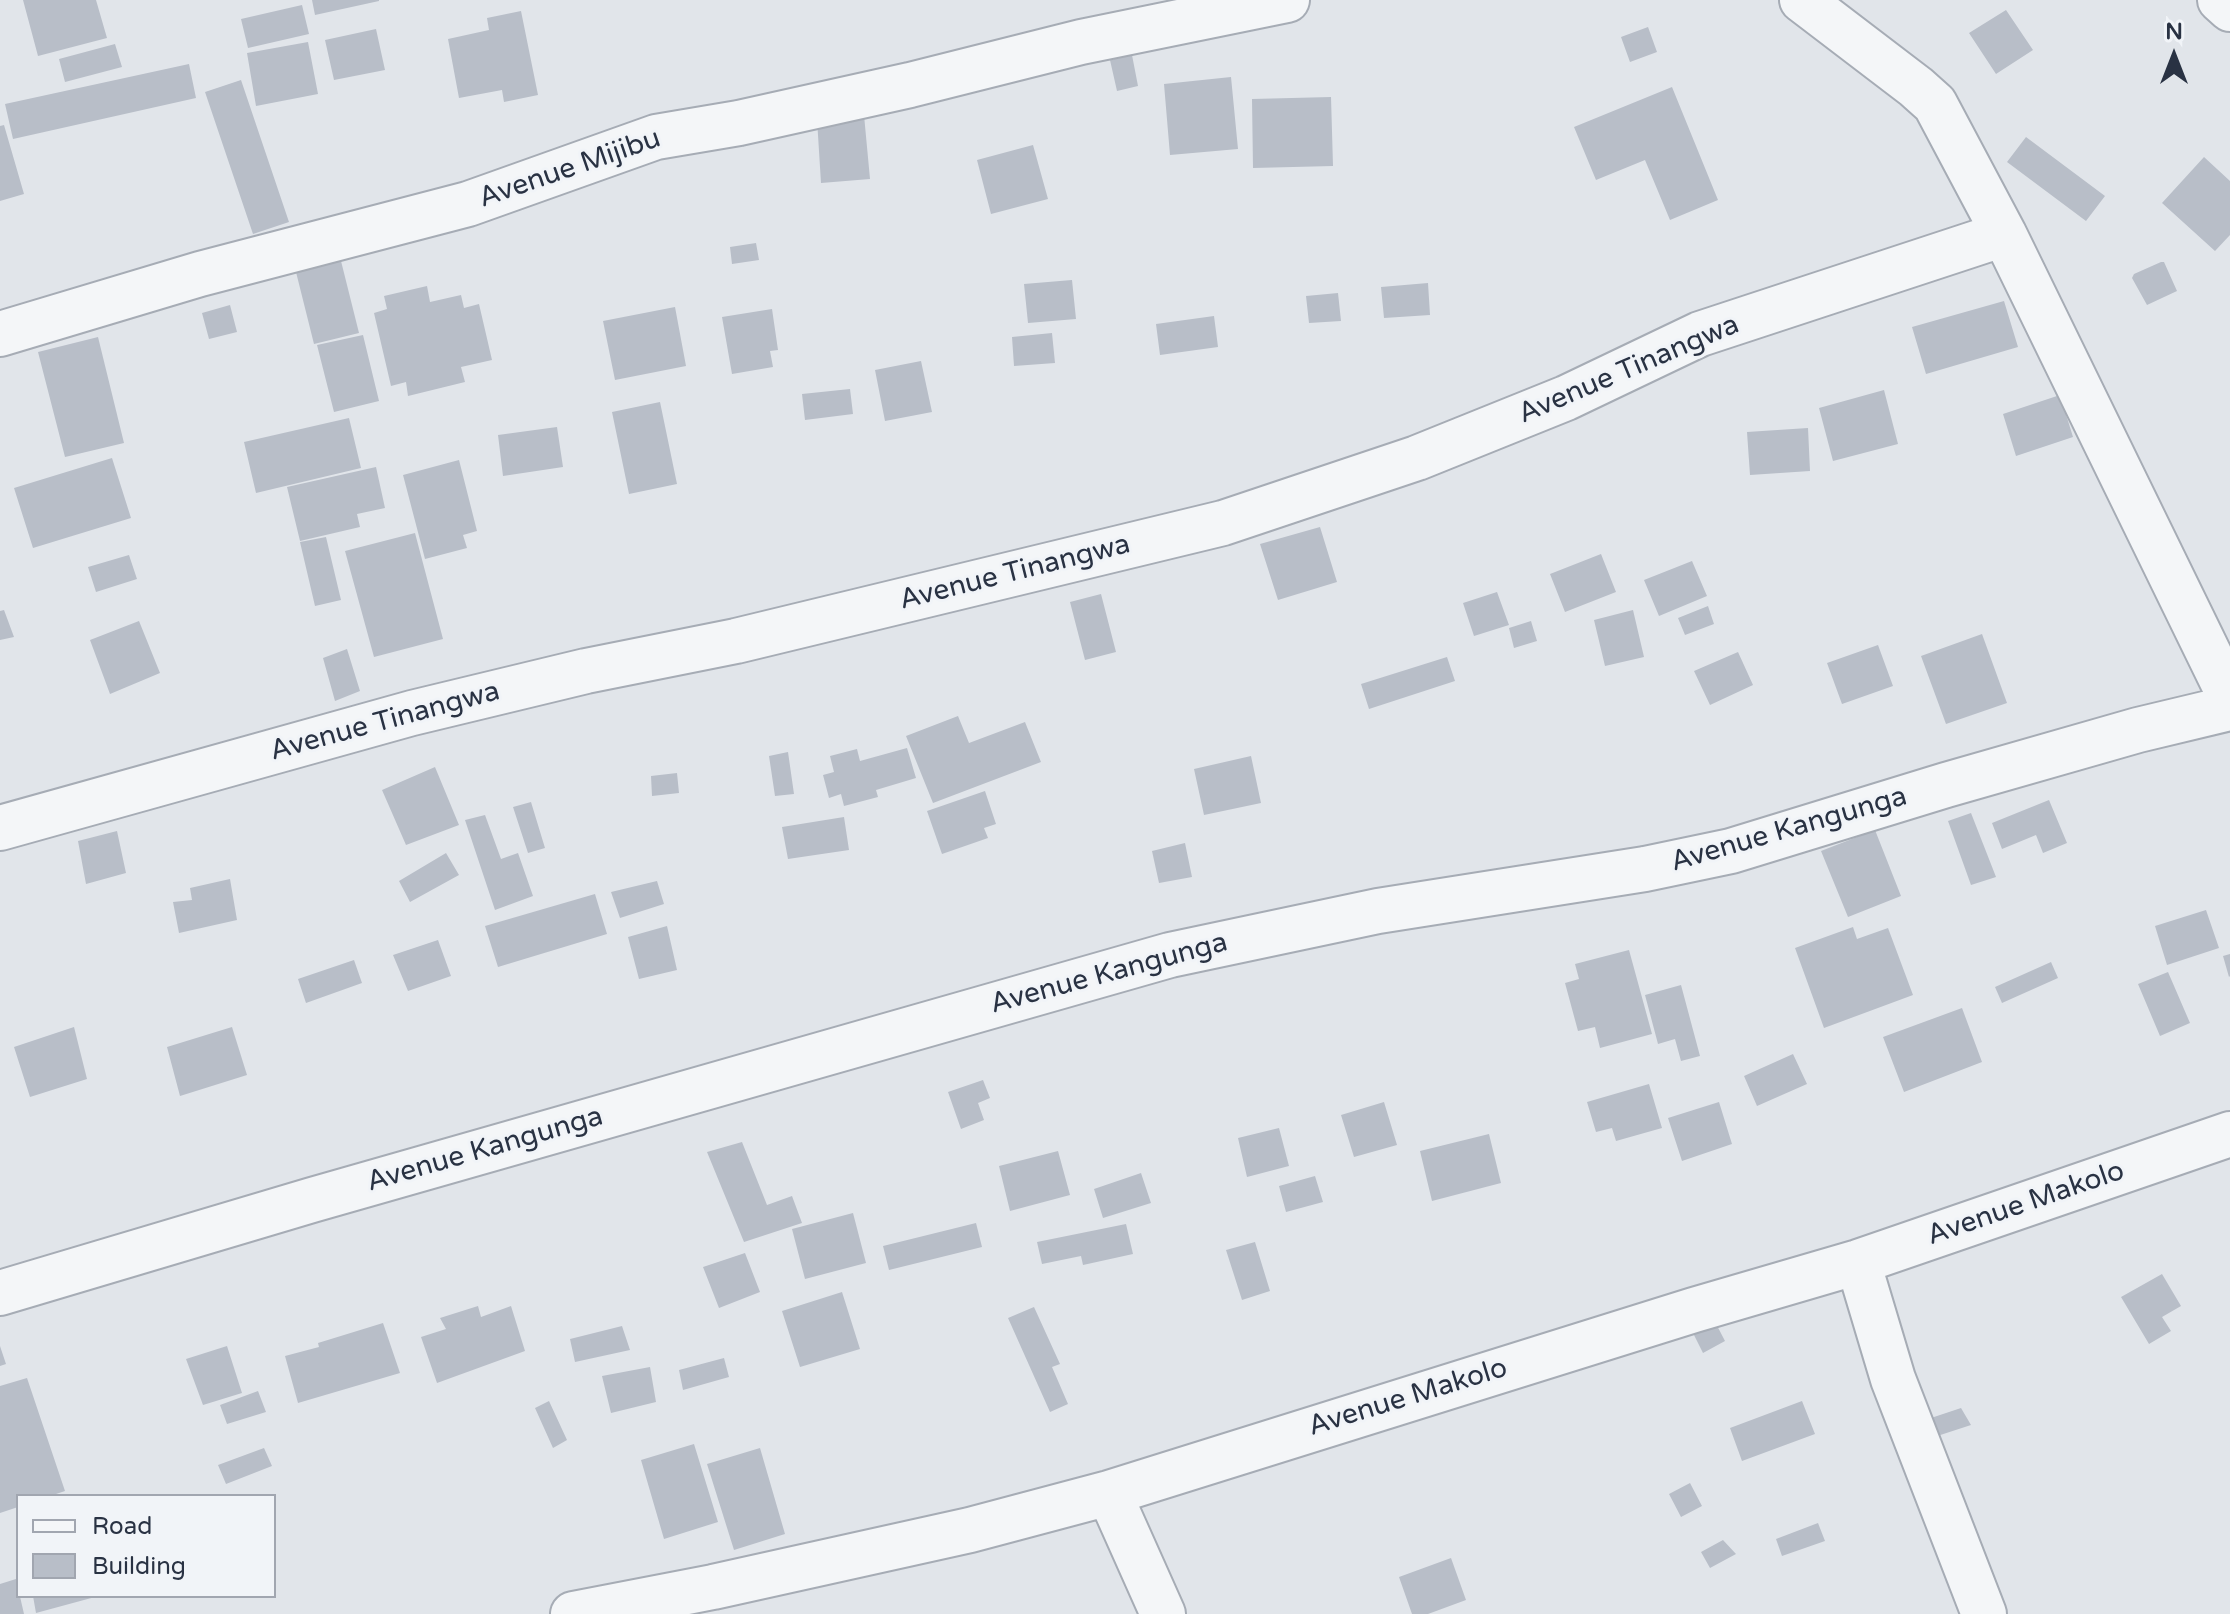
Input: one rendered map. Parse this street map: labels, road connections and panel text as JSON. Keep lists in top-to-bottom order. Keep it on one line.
{"streets":{"street":["Avenue Mijibu","Avenue Tinangwa","Avenue Kangunga","Avenue Makolo"]},"legend":["Road","Building"],"north":"top"}
